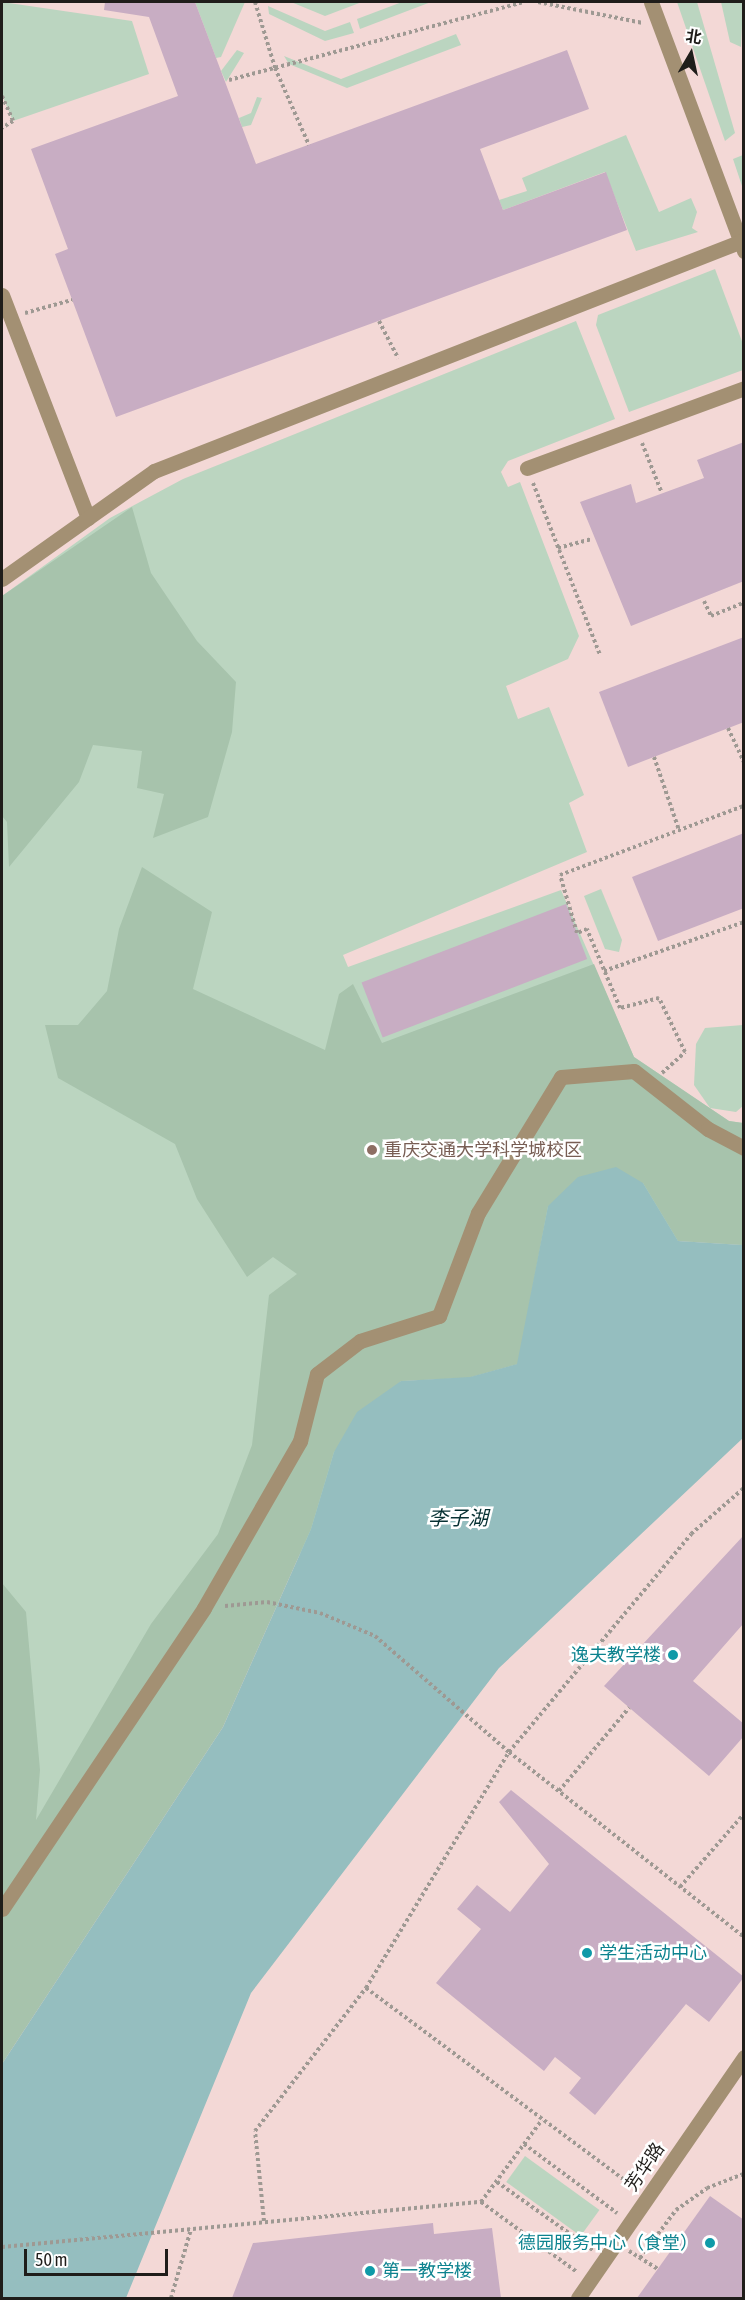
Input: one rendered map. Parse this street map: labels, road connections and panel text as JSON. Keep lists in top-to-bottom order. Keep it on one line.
{"streets":{"street":["芳华路"]},"water":["李子湖"],"places":["重庆交通大学科学城校区","逸夫教学楼","学生活动中心","德园服务中心（食堂）","第一教学楼"],"scale_bar":"50 m","north":"top"}
